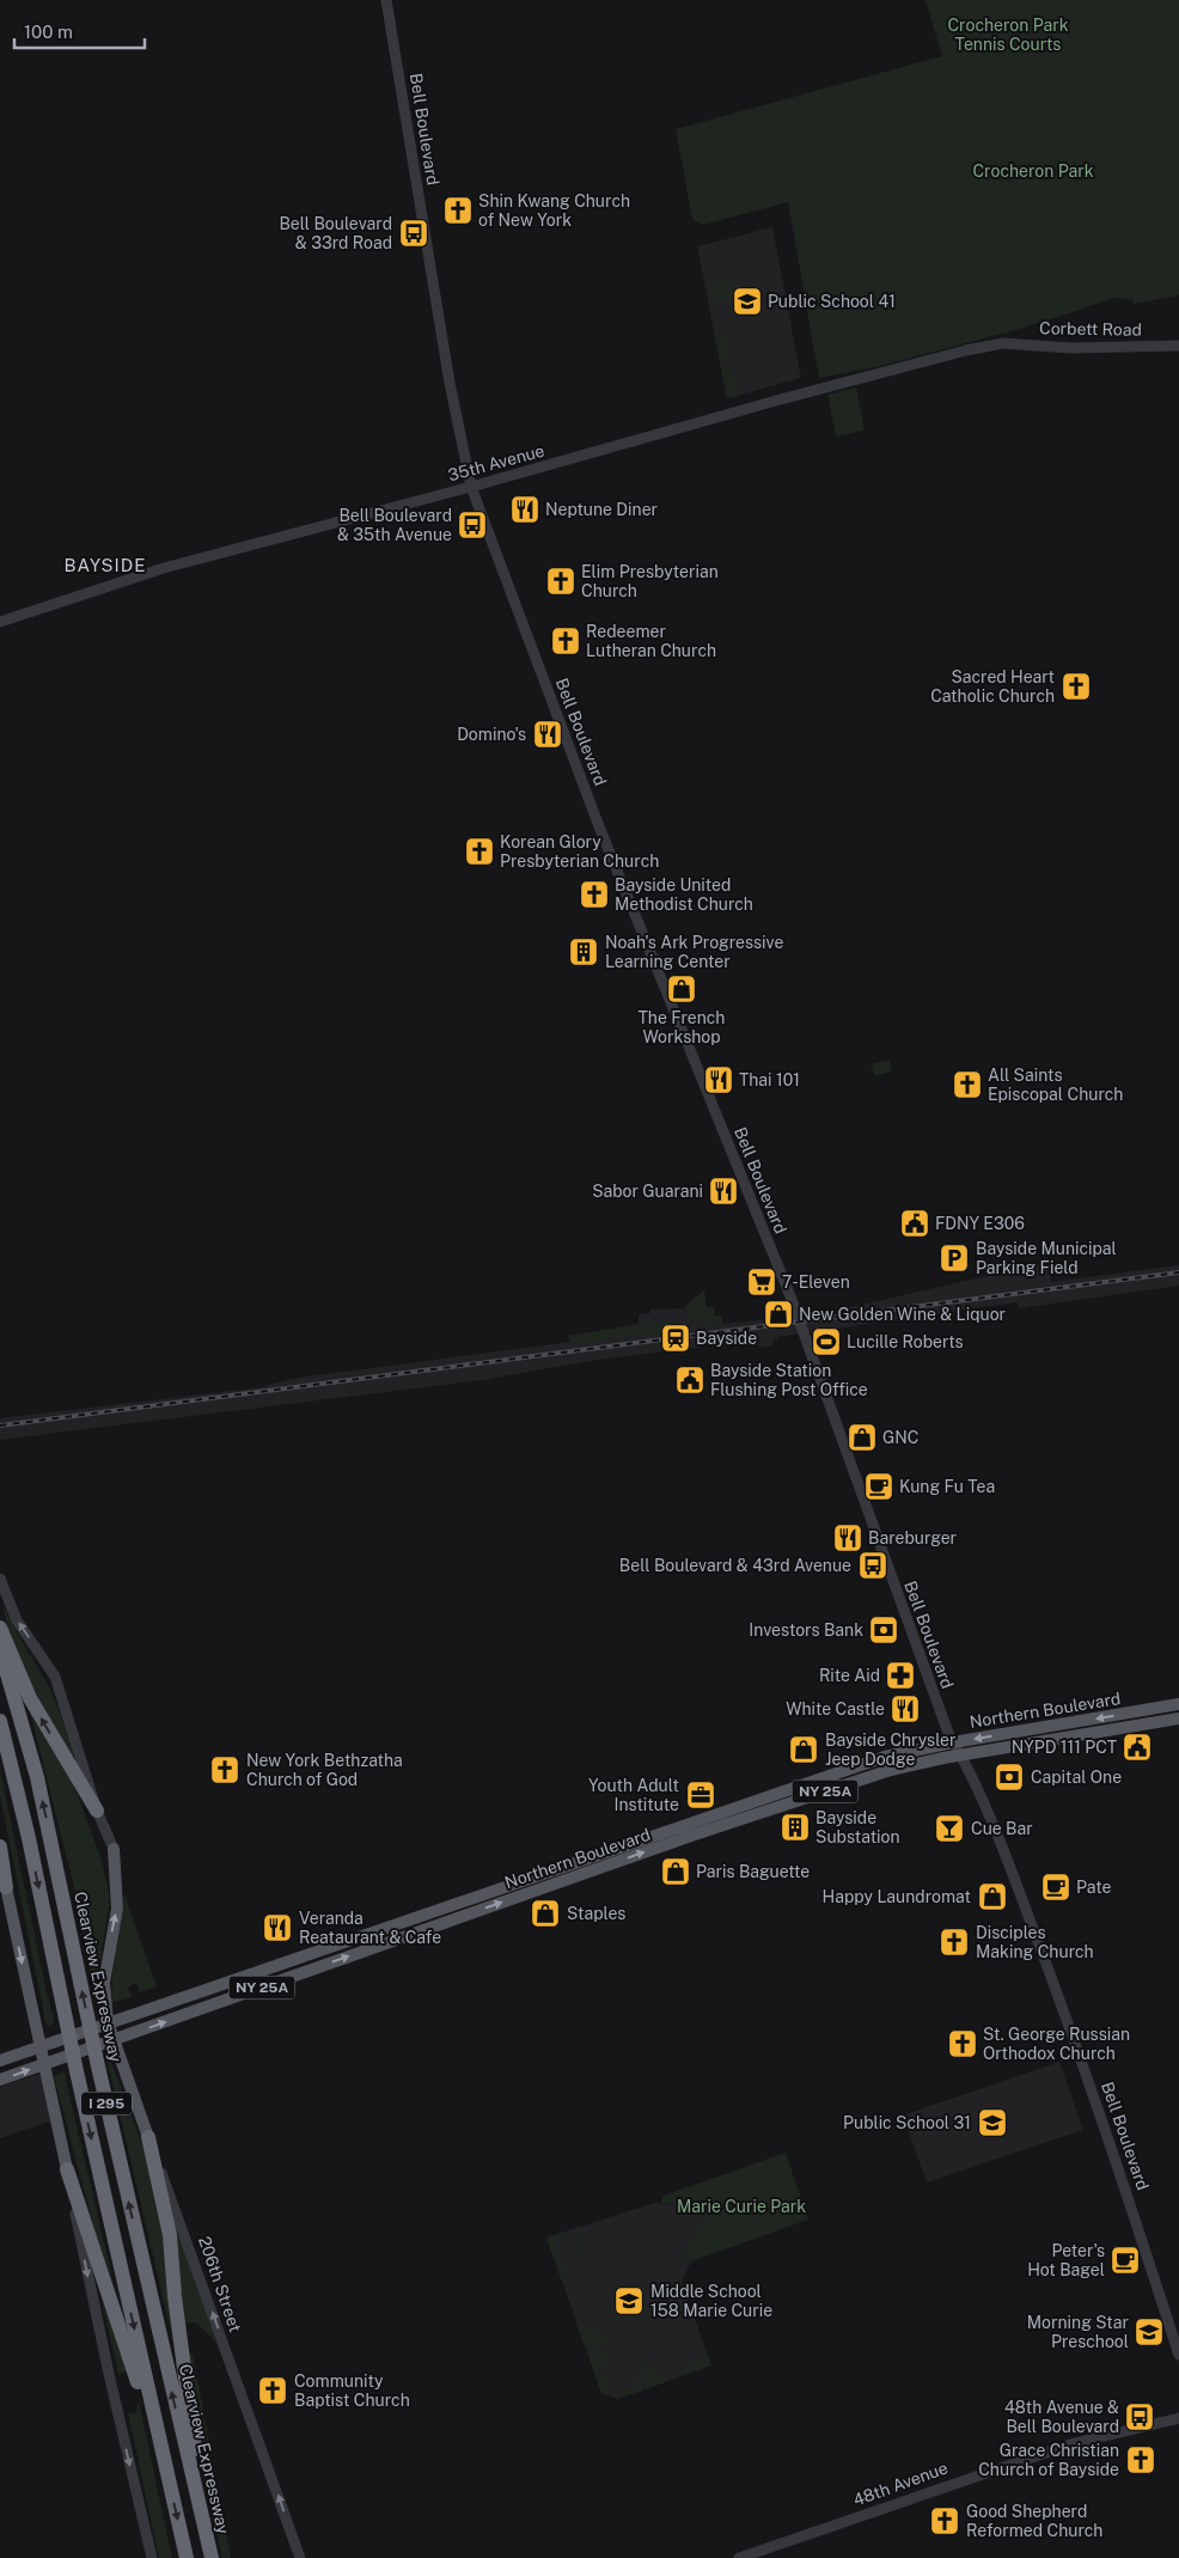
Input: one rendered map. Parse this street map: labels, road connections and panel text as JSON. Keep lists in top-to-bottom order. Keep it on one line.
{"streets":{"highway":["Clearview Expressway","I 295"],"main road":["Northern Boulevard","NY 25A","206th Street"],"street":["Bell Boulevard","Corbett Road","35th Avenue","48th Avenue"]},"crossings":[["Bell Boulevard","35th Avenue"],["Bell Boulevard","Northern Boulevard"],["Corbett Road","35th Avenue"],["Northern Boulevard","206th Street"]],"one_way":["206th Street"],"districts":["BAYSIDE"],"parks":["Crocheron Park Tennis Courts","Crocheron Park","Marie Curie Park"],"places":{"church":["Shin Kwang Church of New York","Elim Presbyterian Church","Redeemer Lutheran Church","Sacred Heart Catholic Church","Korean Glory Presbyterian Church","Bayside United Methodist Church","All Saints Episcopal Church","New York Bethzatha Church of God","Disciples Making Church","St. George Russian Orthodox Church","Community Baptist Church","Grace Christian Church of Bayside","Good Shepherd Reformed Church"],"bus stop":["Bell Boulevard & 33rd Road","Bell Boulevard & 35th Avenue","Bell Boulevard & 43rd Avenue","48th Avenue & Bell Boulevard"],"school or university":["Public School 41","Public School 31","Middle School 158 Marie Curie","Morning Star Preschool"],"restaurant":["Neptune Diner","Domino's","Thai 101","Sabor Guarani","Bareburger","White Castle","Veranda Reataurant & Cafe"],"building":["Noah's Ark Progressive Learning Center","Bayside Substation"],"shop":["The French Workshop","New Golden Wine & Liquor","GNC","Bayside Chrysler Jeep Dodge","Paris Baguette","Happy Laundromat","Staples"],"public building":["FDNY E306","Bayside Station Flushing Post Office","NYPD 111 PCT"],"parking":["Bayside Municipal Parking Field"],"supermarket":["7-Eleven"],"station":["Bayside"],"sports":["Lucille Roberts"],"cafe":["Kung Fu Tea","Pate","Peter's Hot Bagel"],"bank":["Investors Bank","Capital One"],"pharmacy":["Rite Aid"],"office":["Youth Adult Institute"],"bar":["Cue Bar"]},"scale_bar":"100 m"}
